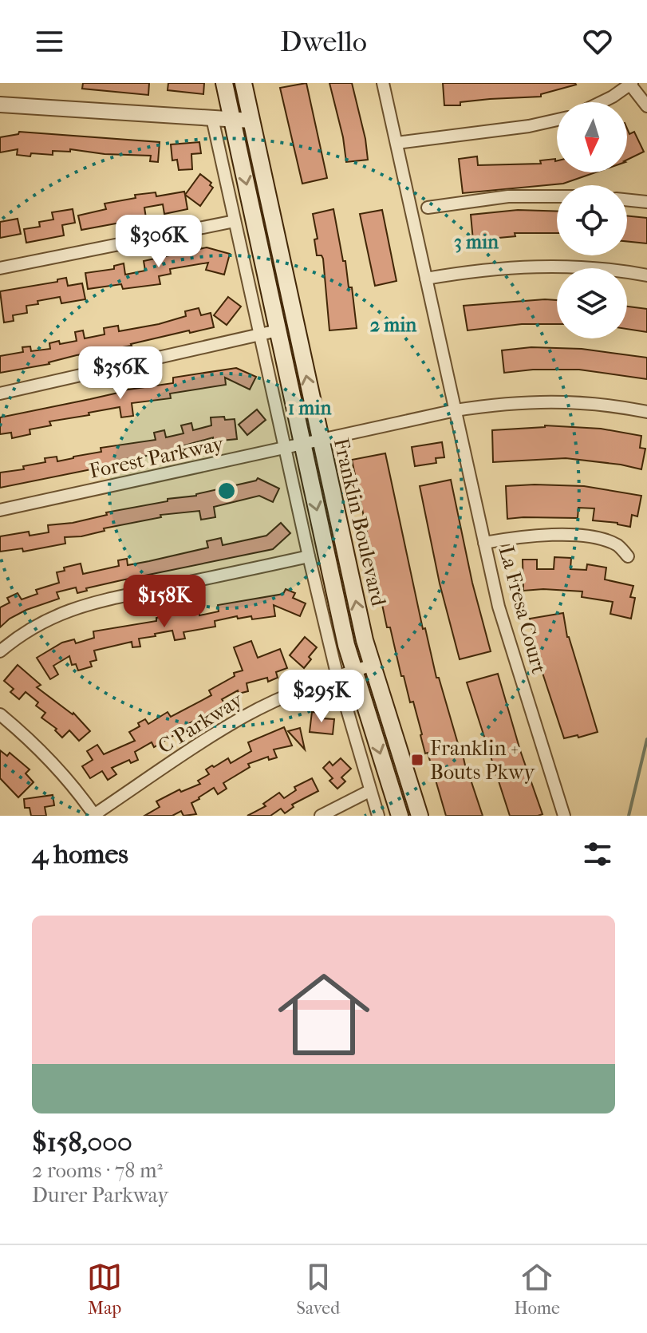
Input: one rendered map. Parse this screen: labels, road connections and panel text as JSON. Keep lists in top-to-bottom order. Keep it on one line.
{"streets":{"main road":["Franklin Boulevard"],"street":["Forest Parkway","La Fresa Court","C Parkway"]},"crossings":[["Forest Parkway","Franklin Boulevard"],["Forest Parkway","La Fresa Court"],["Franklin Boulevard","C Parkway"]],"places":{"transit":["Franklin + Bouts Pkwy"]},"north":"bottom","page":{"header":"Dwello","price":["$306K","$356K","$158K","$295K"],"heading":"4 homes","list":[{"name":"$158,000","note":"2 rooms · 78 m² · Durer Parkway"}],"tabs":["Map","Saved","Home"]},"rings":["3 min","2 min","1 min"]}
